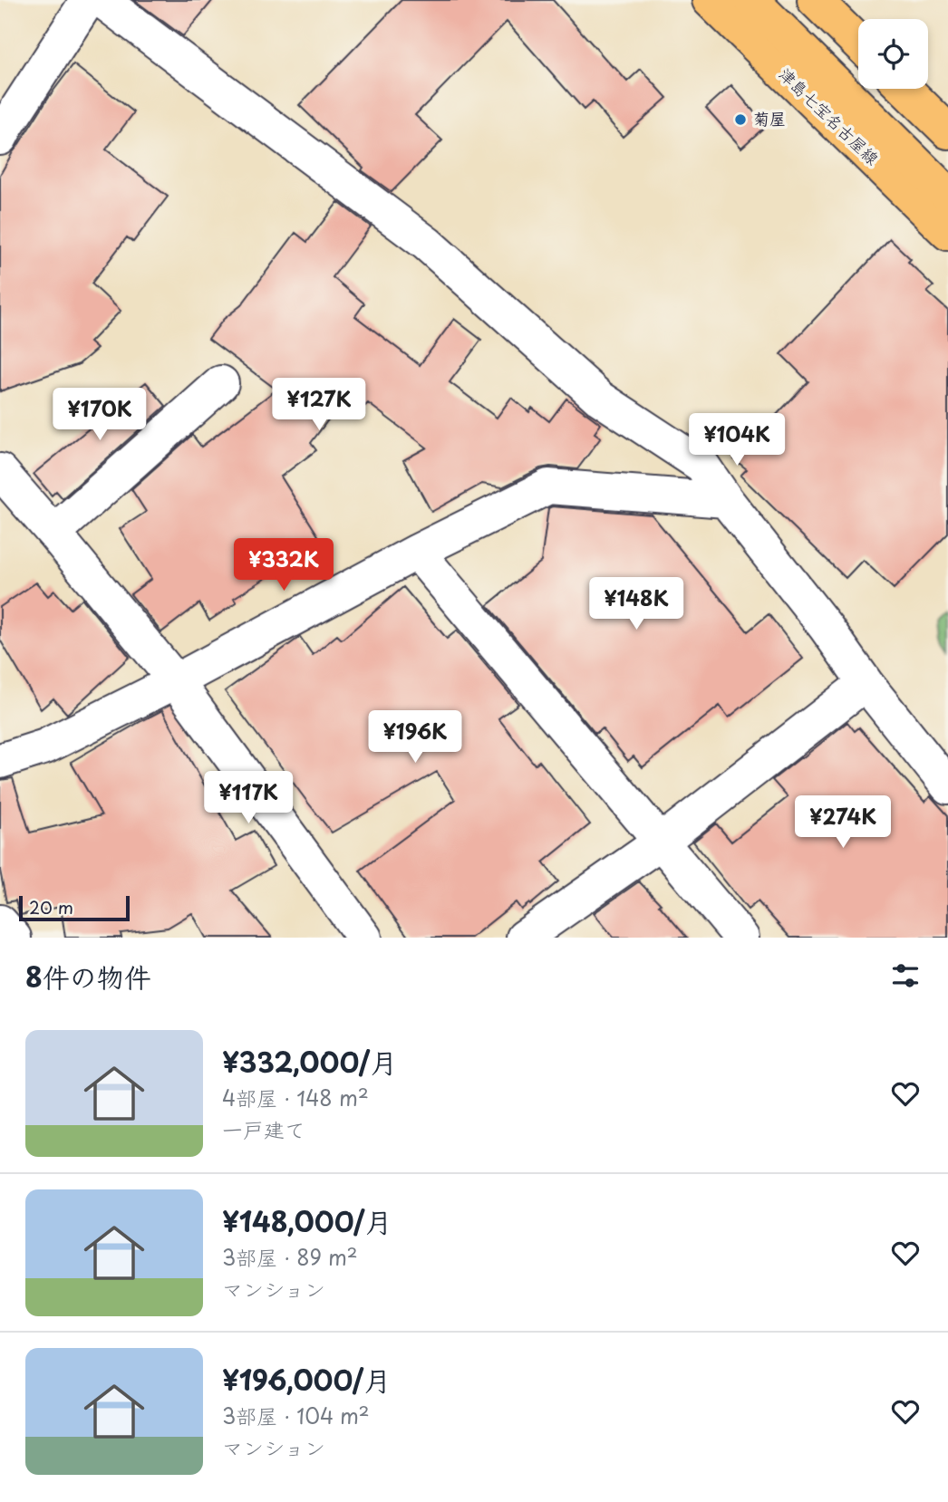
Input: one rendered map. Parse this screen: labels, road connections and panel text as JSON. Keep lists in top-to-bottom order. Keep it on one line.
{"streets":{"main road":["津島七宝名古屋線"]},"places":["菊屋"],"scale_bar":"20 m","page":{"price":["¥127K","¥170K","¥104K","¥332K","¥148K","¥196K","¥117K","¥274K"],"scale":"20 m","heading":"8件の物件","list":[{"name":"¥332,000/月","note":"4部屋 · 148 m² · 一戸建て"},{"name":"¥148,000/月","note":"3部屋 · 89 m² · マンション"},{"name":"¥196,000/月","note":"3部屋 · 104 m² · マンション"}]}}
